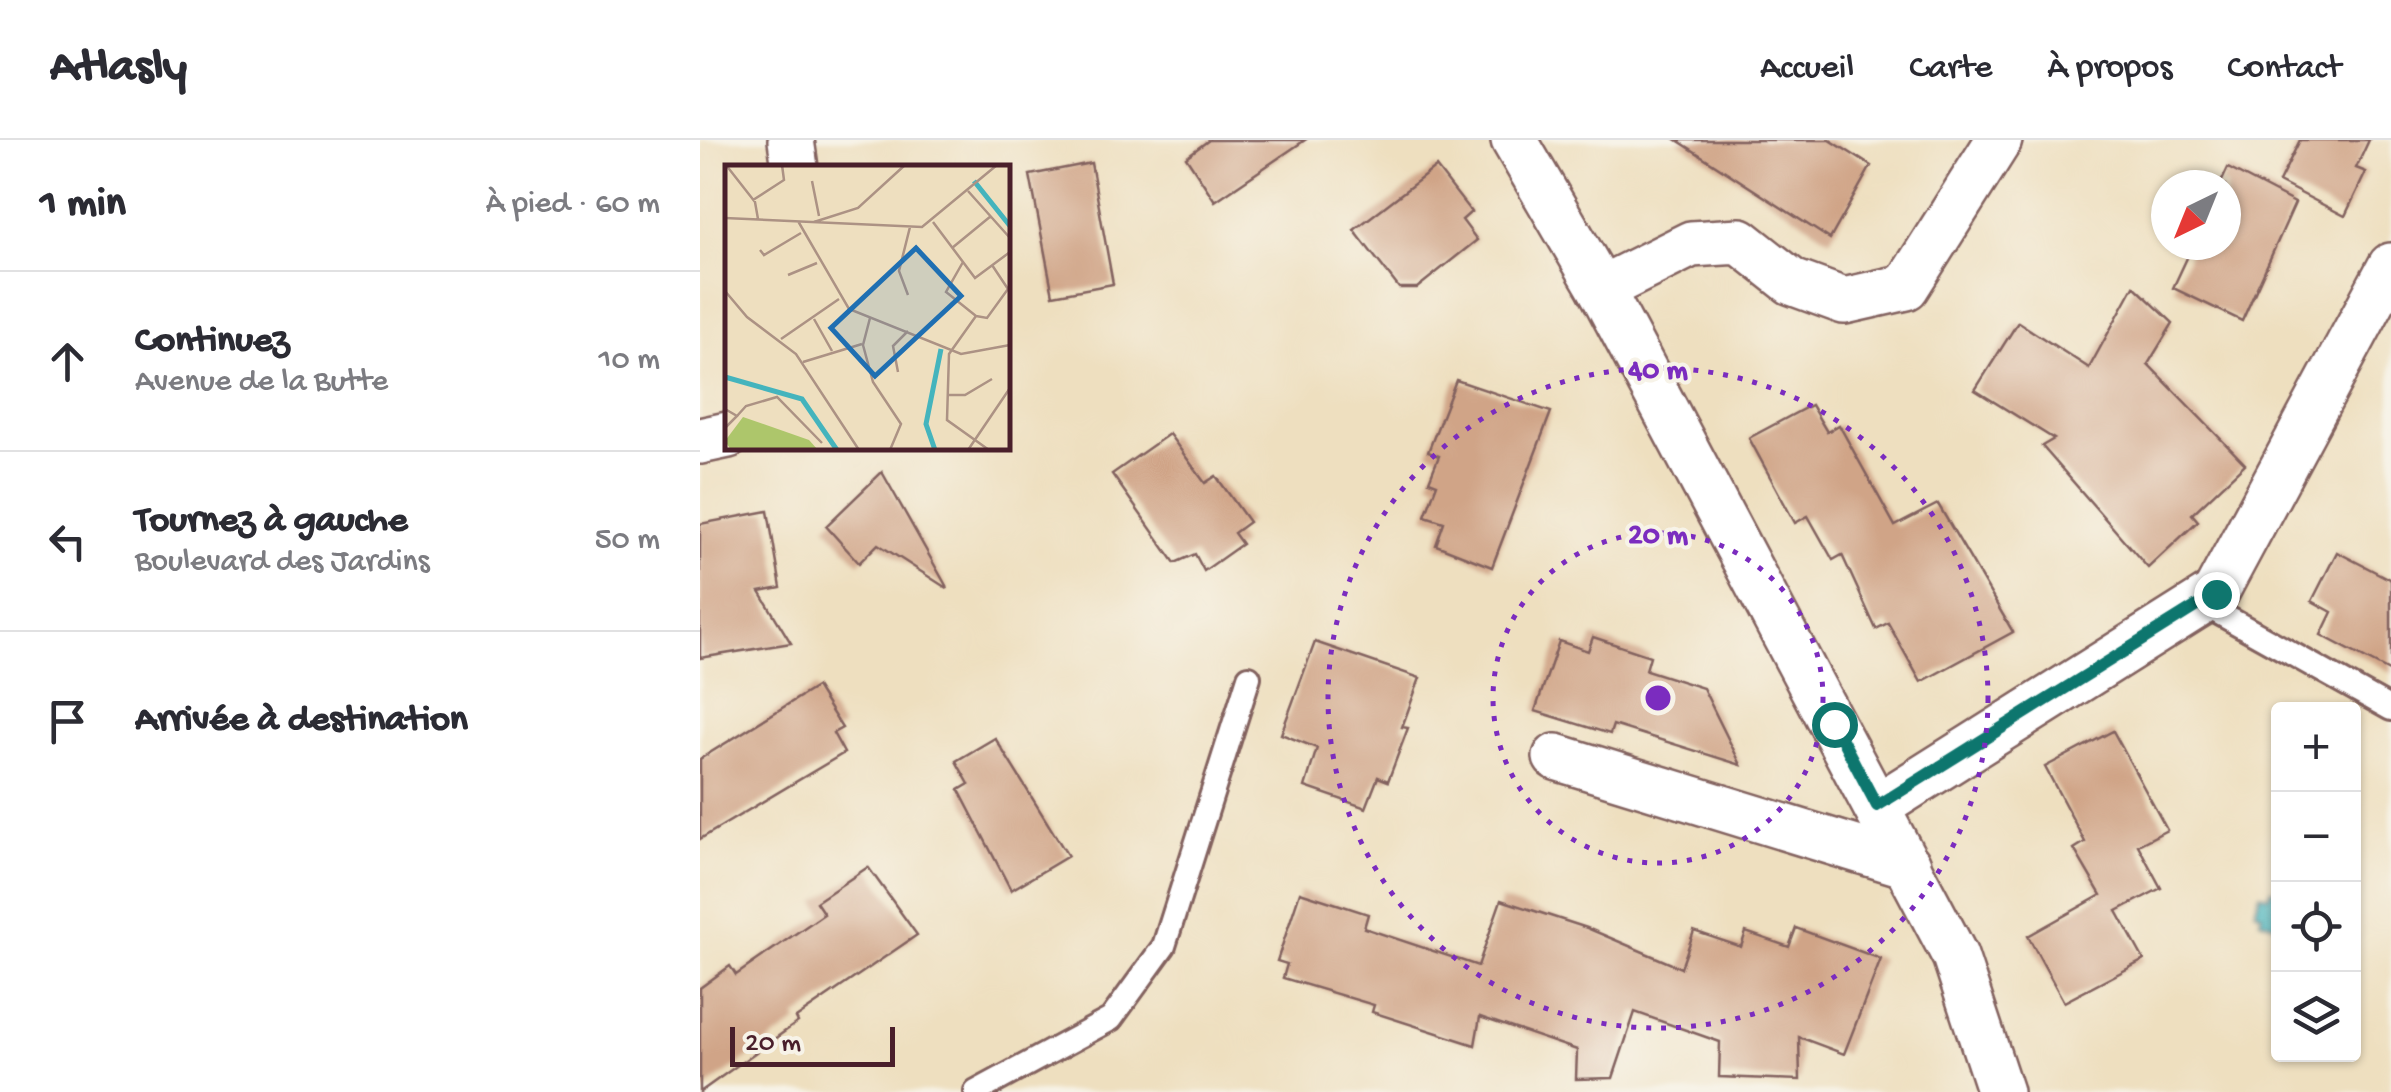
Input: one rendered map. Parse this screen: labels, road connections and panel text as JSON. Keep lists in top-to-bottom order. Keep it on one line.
{"scale_bar":"20 m","north":"bottom left","page":{"header":"Atlasly","nav":["Accueil","Carte","À propos","Contact"],"heading":["1 min","À pied · 60 m"],"list":[["Continuez","Avenue de la Butte","10 m"],["Tournez à gauche","Boulevard des Jardins","50 m"],"Arrivée à destination"],"map_buttons":["+","−"],"scale":"20 m"},"rings":["40 m","20 m"]}
